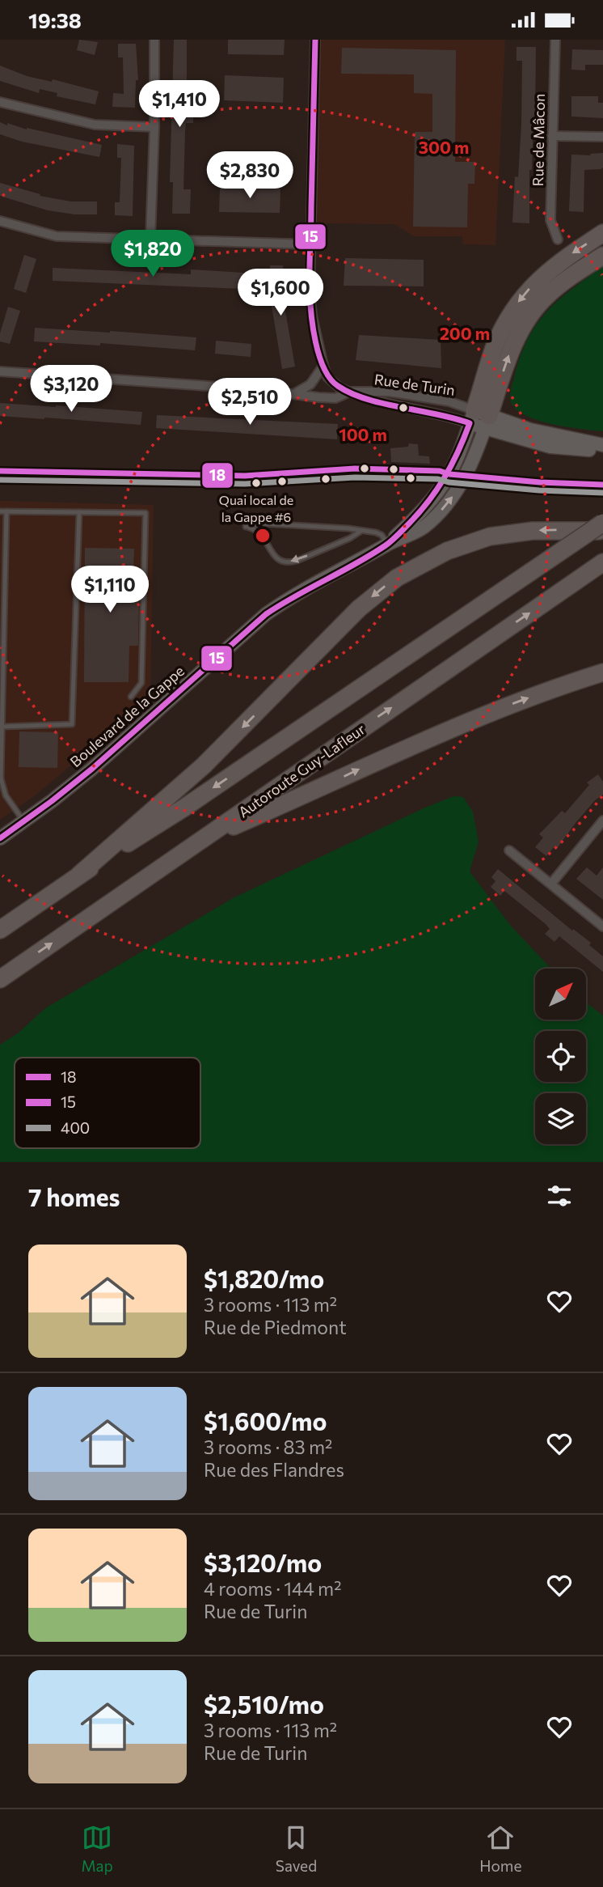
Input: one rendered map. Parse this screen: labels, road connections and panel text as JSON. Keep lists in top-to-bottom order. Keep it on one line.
{"streets":{"highway":["Autoroute Guy-Lafleur"],"street":["Rue de Mâcon","Rue de Turin","Boulevard de la Gappe"]},"crossings":[["Rue de Turin","Boulevard de la Gappe"]],"places":["Quai local de la Gappe #6"],"lines":["transit line 15","transit line 18","transit line 400"],"legend":["18","15","400"],"north":"top right","page":{"status":"19:38","price":["$1,410","$2,830","$1,820","$1,600","$3,120","$2,510","$1,110"],"heading":"7 homes","list":[{"name":"$1,820/mo","note":"3 rooms · 113 m² · Rue de Piedmont"},{"name":"$1,600/mo","note":"3 rooms · 83 m² · Rue des Flandres"},{"name":"$3,120/mo","note":"4 rooms · 144 m² · Rue de Turin"},{"name":"$2,510/mo","note":"3 rooms · 113 m² · Rue de Turin"}],"tabs":["Map","Saved","Home"]},"rings":["300 m","200 m","100 m"]}
